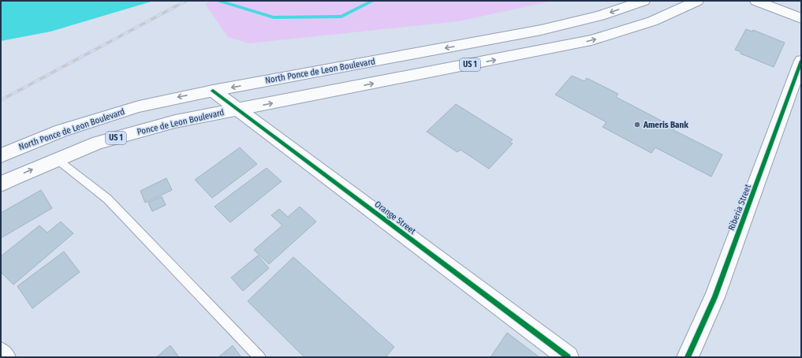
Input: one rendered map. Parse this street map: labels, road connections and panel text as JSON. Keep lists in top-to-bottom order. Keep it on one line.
{"streets":{"main road":["US 1","North Ponce de Leon Boulevard","Ponce de Leon Boulevard","Riberia Street","Orange Street"]},"crossings":[["US 1","Ponce de Leon Boulevard"],["US 1","Orange Street"],["North Ponce de Leon Boulevard","Orange Street"],["Ponce de Leon Boulevard","Orange Street"]],"places":["Ameris Bank"]}
